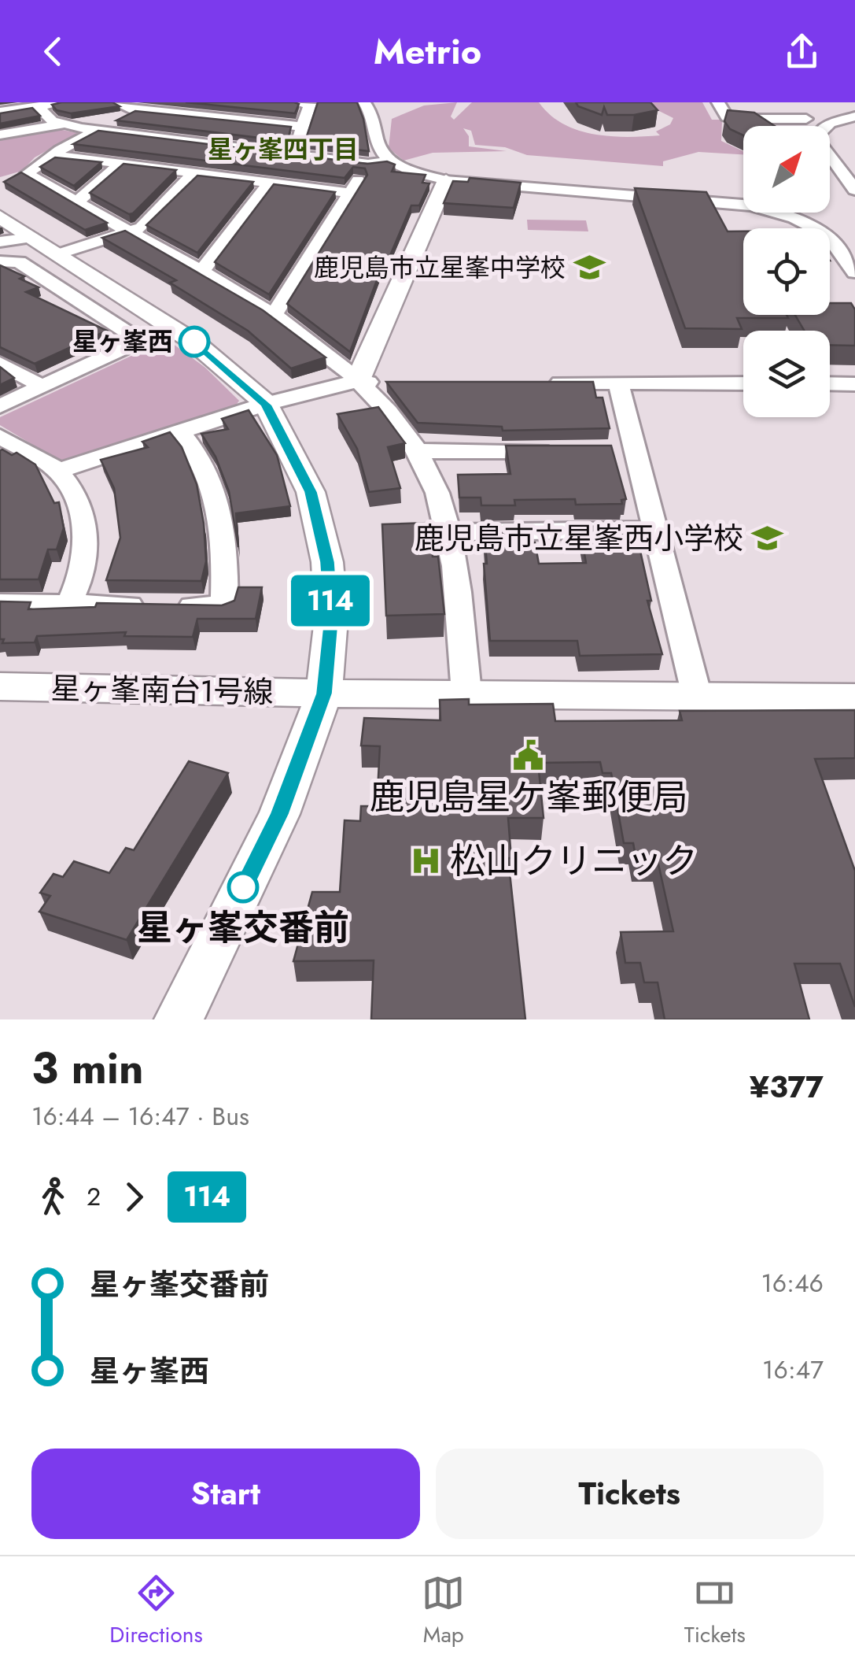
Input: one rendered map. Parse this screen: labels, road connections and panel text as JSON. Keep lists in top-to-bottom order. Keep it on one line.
{"streets":{"street":["星ヶ峯南台1号線"]},"districts":["星ヶ峯四丁目"],"places":{"school or university":["鹿児島市立星峯中学校","鹿児島市立星峯西小学校"],"other":["星ヶ峯西","星ヶ峯交番前"],"public building":["鹿児島星ケ峯郵便局"],"hospital":["松山クリニック"]},"lines":["bus line 114"],"north":"top right","page":{"header":"Metrio","on_map":"114","heading":["3 min","16:44 – 16:47 · Bus","¥377"],"legs":["2","114"],"list":[{"name":"星ヶ峯交番前","value":"16:46"},{"name":"星ヶ峯西","value":"16:47"}],"buttons":["Start","Tickets"],"tabs":["Directions","Map","Tickets"]}}
